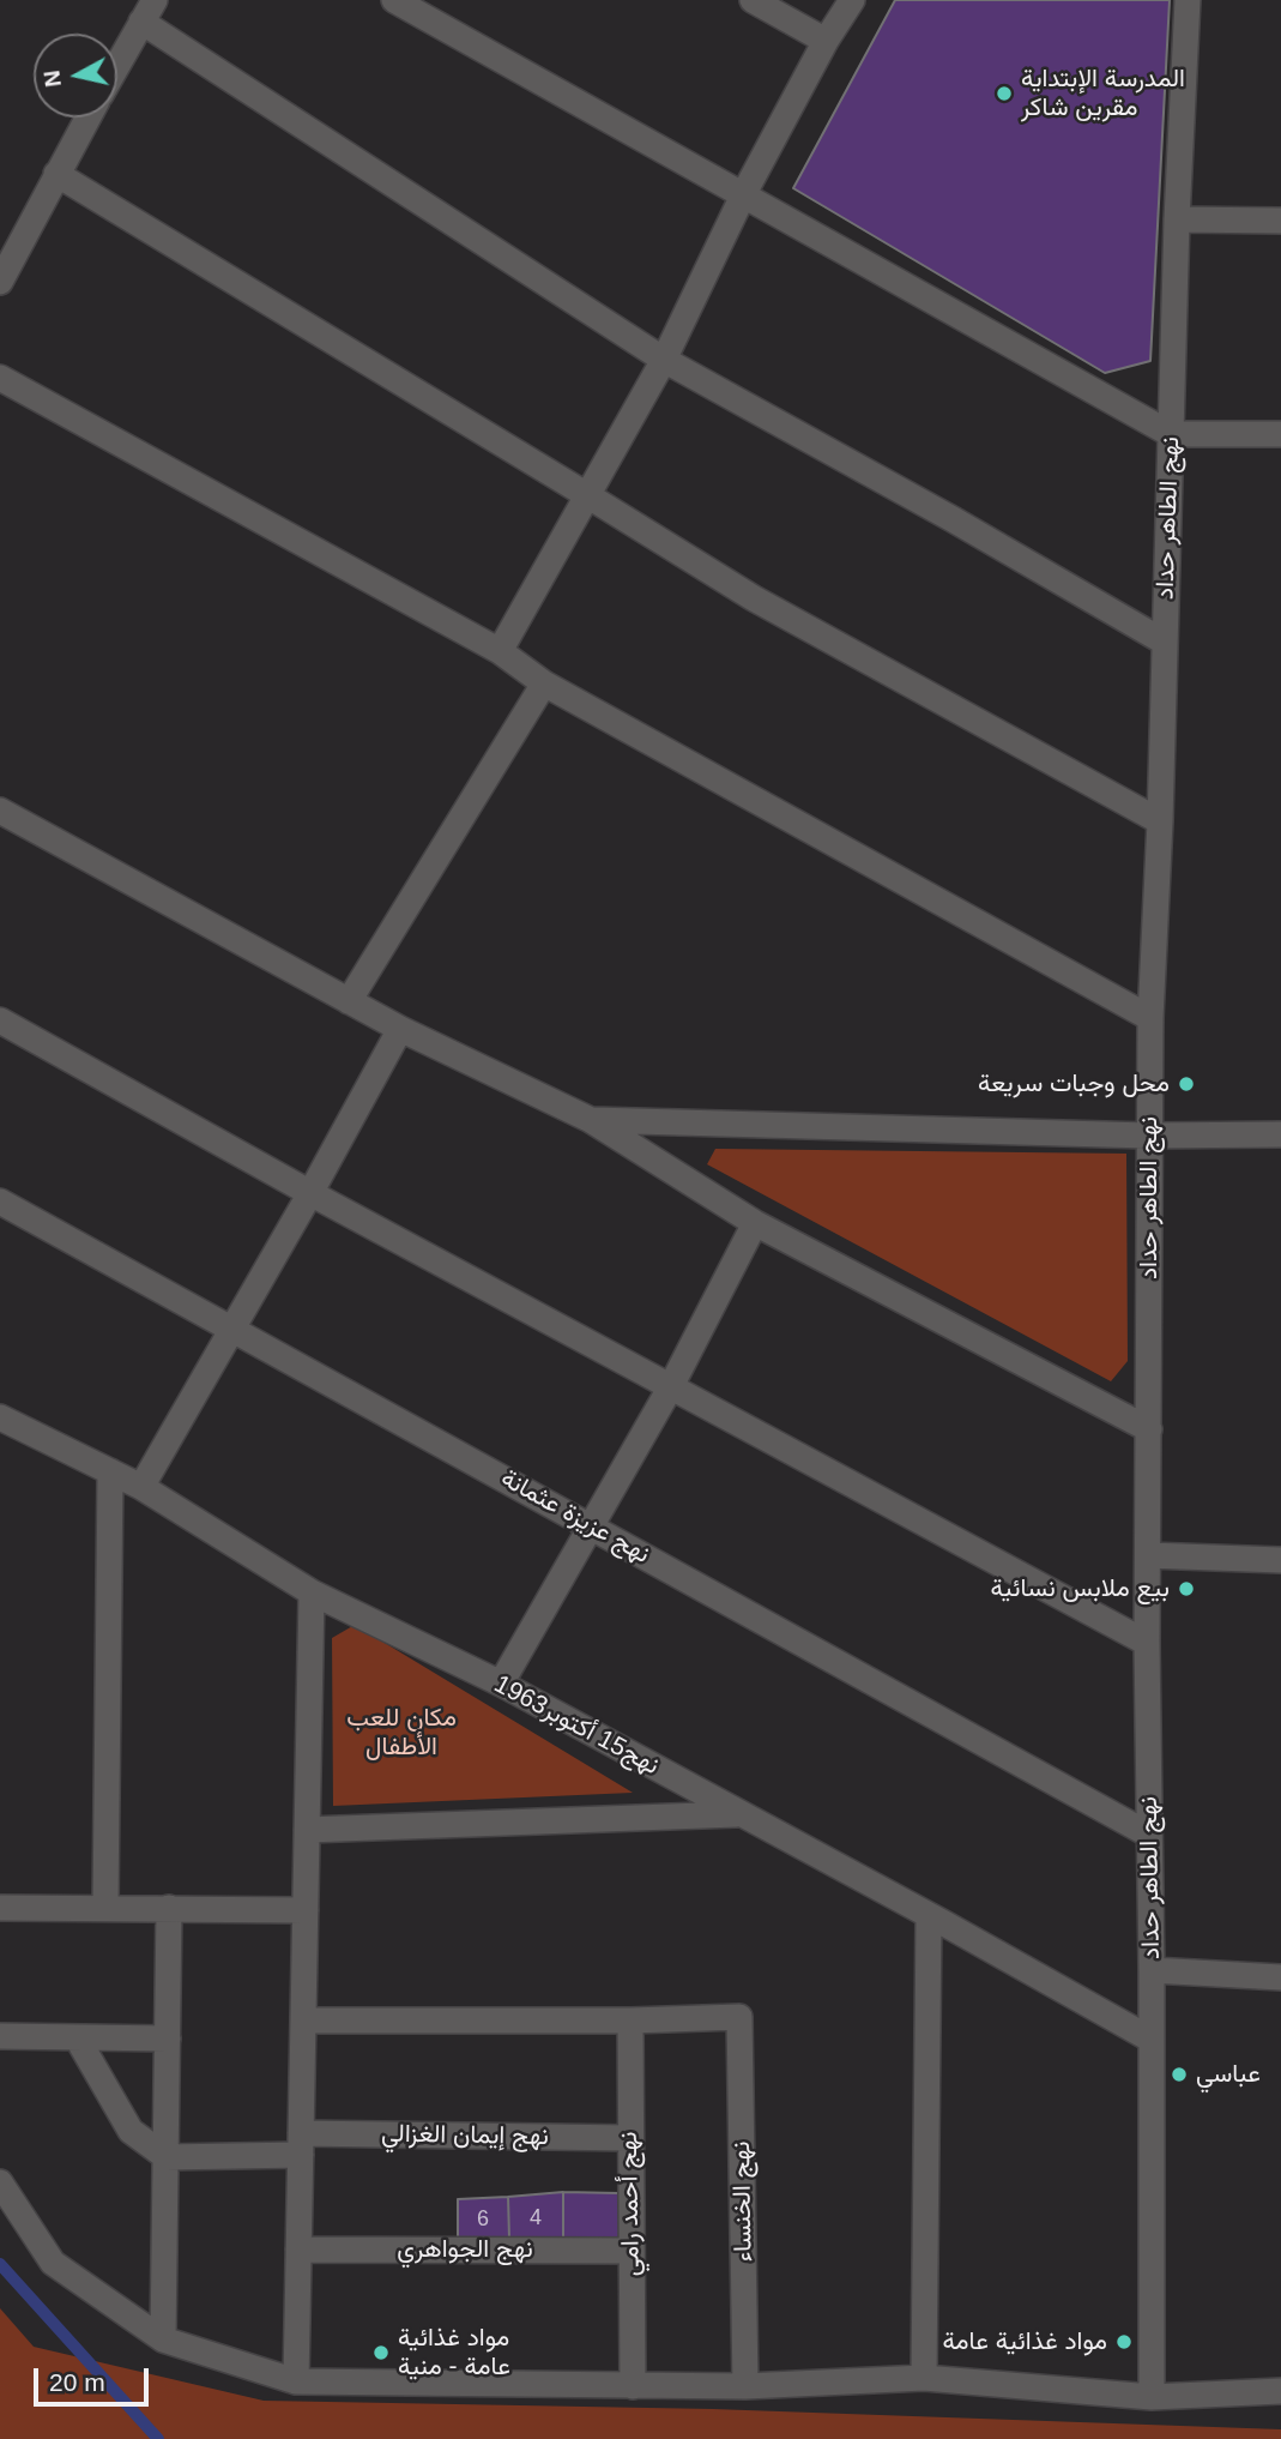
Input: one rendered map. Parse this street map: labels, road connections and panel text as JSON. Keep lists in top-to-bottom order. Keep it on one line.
{"streets":{"street":["نهج الطاهر حداد","نهج عزيزة عثمانة","نهج15 أكتوبر1963","نهج إيمان الغزالي","نهج الخنساء","نهج أحمد رامي","نهج الجواهري"]},"crossings":[["نهج الطاهر حداد","نهج عزيزة عثمانة"],["نهج الطاهر حداد","نهج15 أكتوبر1963"],["نهج إيمان الغزالي","نهج أحمد رامي"],["نهج الخنساء","نهج أحمد رامي"],["نهج أحمد رامي","نهج الجواهري"]],"parks":["مكان للعب الأطفال"],"places":["المدرسة الإبتداية مقرين شاكر","محل وجبات سريعة","بيع ملابس نسائية","عباسي","مواد غذائية عامة","مواد غذائية عامة - منية"],"house_numbers":["4","6"],"scale_bar":"20 m","north":"left"}
